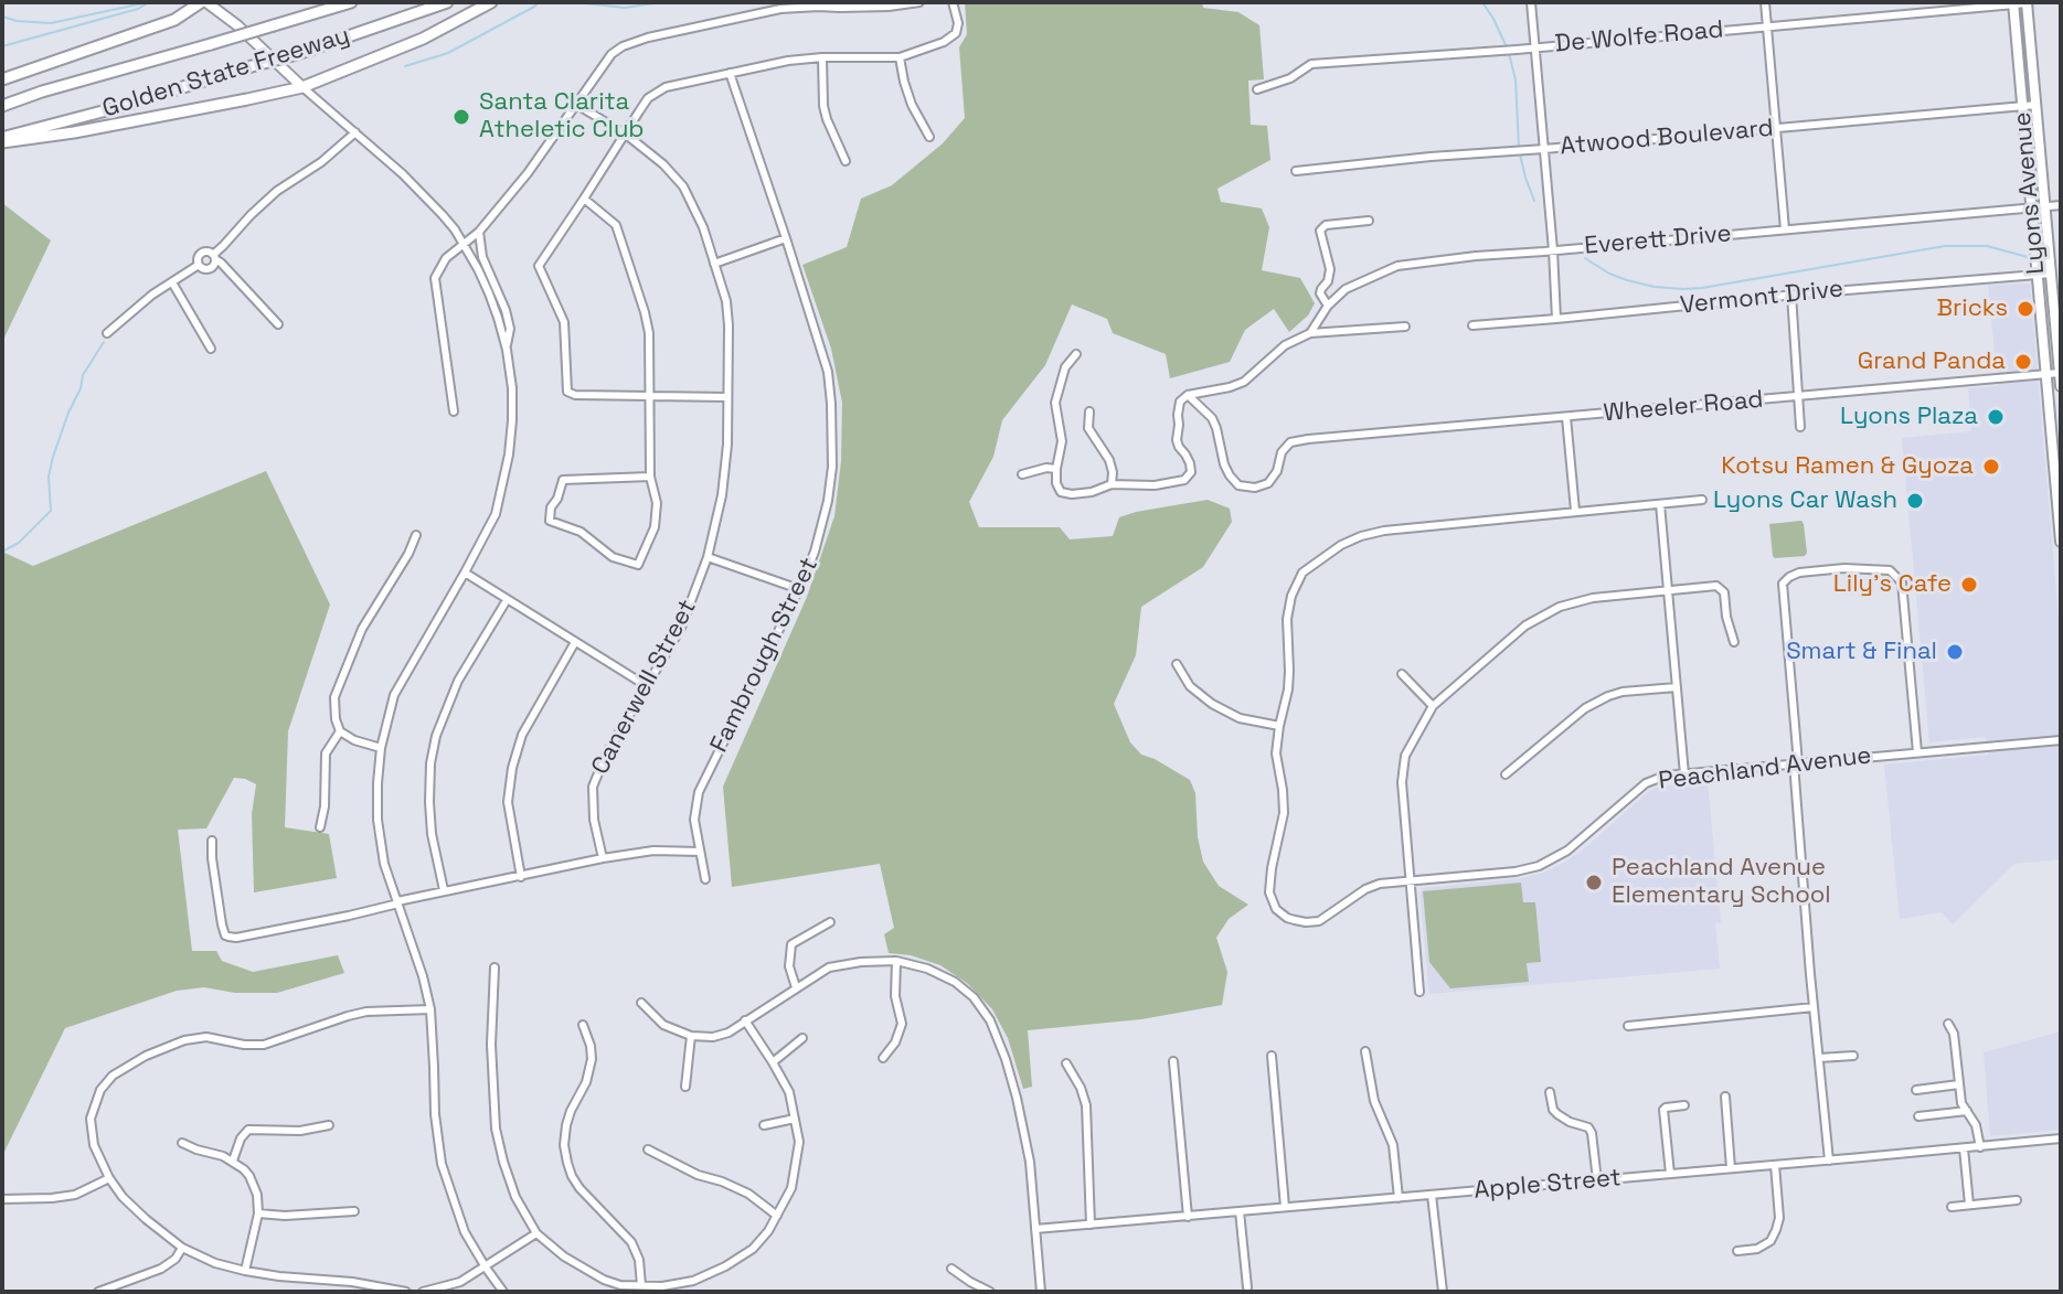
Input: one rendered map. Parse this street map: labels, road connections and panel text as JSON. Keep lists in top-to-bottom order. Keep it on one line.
{"streets":{"highway":["Golden State Freeway"],"main road":["Lyons Avenue"],"street":["De Wolfe Road","Atwood Boulevard","Everett Drive","Vermont Drive","Wheeler Road","Fambrough Street","Canerwell Street","Peachland Avenue","Apple Street"]},"crossings":[["De Wolfe Road","Lyons Avenue"],["Atwood Boulevard","Lyons Avenue"],["Lyons Avenue","Everett Drive"],["Lyons Avenue","Vermont Drive"],["Lyons Avenue","Wheeler Road"]],"places":["Santa Clarita Atheletic Club","Bricks","Grand Panda","Lyons Plaza","Kotsu Ramen & Gyoza","Lyons Car Wash","Lily's Cafe","Smart & Final","Peachland Avenue Elementary School"]}
